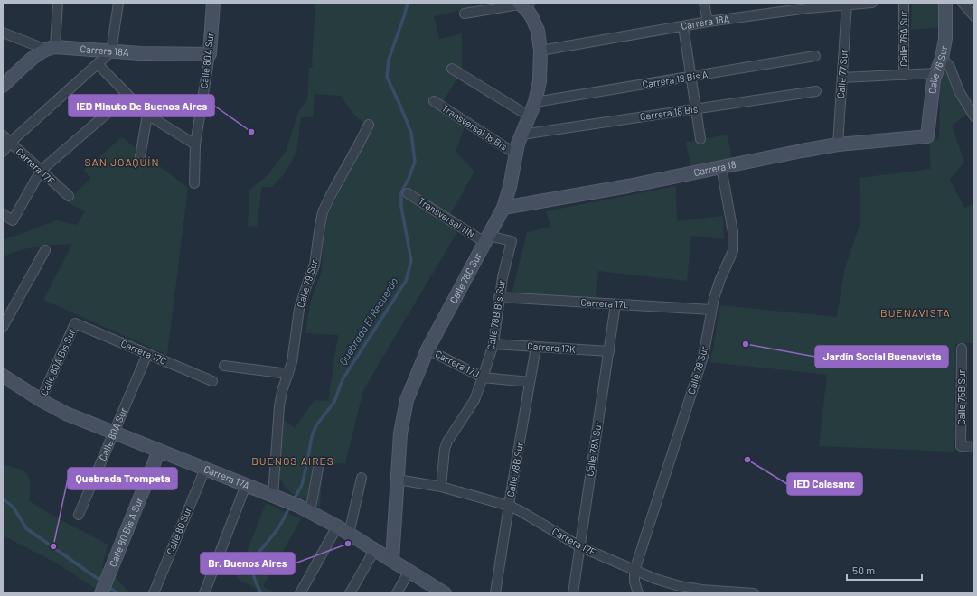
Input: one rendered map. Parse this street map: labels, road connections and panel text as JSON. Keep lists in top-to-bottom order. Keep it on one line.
{"streets":{"street":["Carrera 18A","Calle 76A Sur","Calle 80A Sur","Calle 76 Sur","Calle 77 Sur","Carrera 18 Bis A","Carrera 18 Bis","Transversal 18 Bis","Carrera 17F","Carrera 18","Transversal 11N","Calle 78C Sur","Calle 79 Sur","Carrera 17L","Calle 78B Bis Sur","Carrera 17K","Carrera 17C","Calle 80A Bis Sur","Carrera 17J","Calle 78 Sur","Calle 75B Sur","Calle 78A Sur","Calle 78B Sur","Carrera 17A","Calle 80 Sur","Calle 80 Bis A Sur"]},"crossings":[["Carrera 18A","Calle 80A Sur"],["Carrera 18A","Calle 77 Sur"],["Carrera 18A","Calle 78C Sur"],["Calle 80A Sur","Carrera 17C"],["Calle 80A Sur","Carrera 17A"],["Calle 76 Sur","Carrera 18"],["Calle 77 Sur","Carrera 18"],["Carrera 18 Bis A","Calle 78C Sur"],["Carrera 18 Bis","Calle 78C Sur"],["Transversal 18 Bis","Calle 78C Sur"],["Carrera 17F","Calle 78C Sur"],["Carrera 17F","Calle 78B Bis Sur"],["Carrera 17F","Calle 78 Sur"],["Carrera 17F","Calle 78A Sur"],["Carrera 17F","Calle 78B Sur"],["Carrera 18","Calle 78C Sur"],["Carrera 18","Calle 78 Sur"],["Transversal 11N","Calle 78C Sur"],["Transversal 11N","Calle 78B Bis Sur"],["Calle 78C Sur","Carrera 17J"],["Calle 78C Sur","Carrera 17A"],["Calle 79 Sur","Carrera 17A"],["Carrera 17L","Calle 78B Bis Sur"],["Carrera 17L","Calle 78 Sur"],["Carrera 17L","Calle 78A Sur"],["Calle 78B Bis Sur","Carrera 17K"],["Calle 78B Bis Sur","Carrera 17J"],["Carrera 17K","Calle 78A Sur"],["Carrera 17K","Calle 78B Sur"],["Carrera 17C","Calle 80A Bis Sur"],["Calle 80A Bis Sur","Carrera 17A"],["Carrera 17J","Calle 78B Sur"],["Carrera 17A","Calle 80 Sur"],["Carrera 17A","Calle 80 Bis A Sur"]],"districts":["SAN JOAQUÍN","BUENAVISTA","BUENOS AIRES"],"water":["Quebrada El Recuerdo"],"places":["IED Minuto De Buenos Aires","Jardín Social Buenavista","IED Calasanz","Br. Buenos Aires","Quebrada Trompeta"],"scale_bar":"50 m"}
